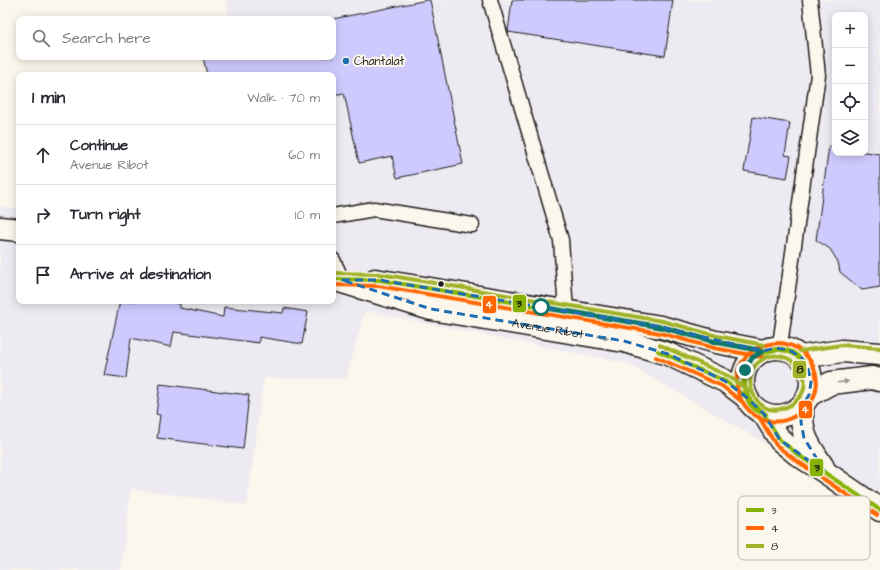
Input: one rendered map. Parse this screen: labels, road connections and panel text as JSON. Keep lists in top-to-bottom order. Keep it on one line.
{"streets":{"street":["Avenue Ribot"]},"places":["Chantalat"],"lines":["transit line 8","transit line 3","transit line 4"],"legend":["3","4","8"],"page":{"map_buttons":["+","−"],"search":"Search here","heading":["1 min","Walk · 70 m"],"list":[["Continue","Avenue Ribot","60 m"],["Turn right","10 m"],"Arrive at destination"]}}
